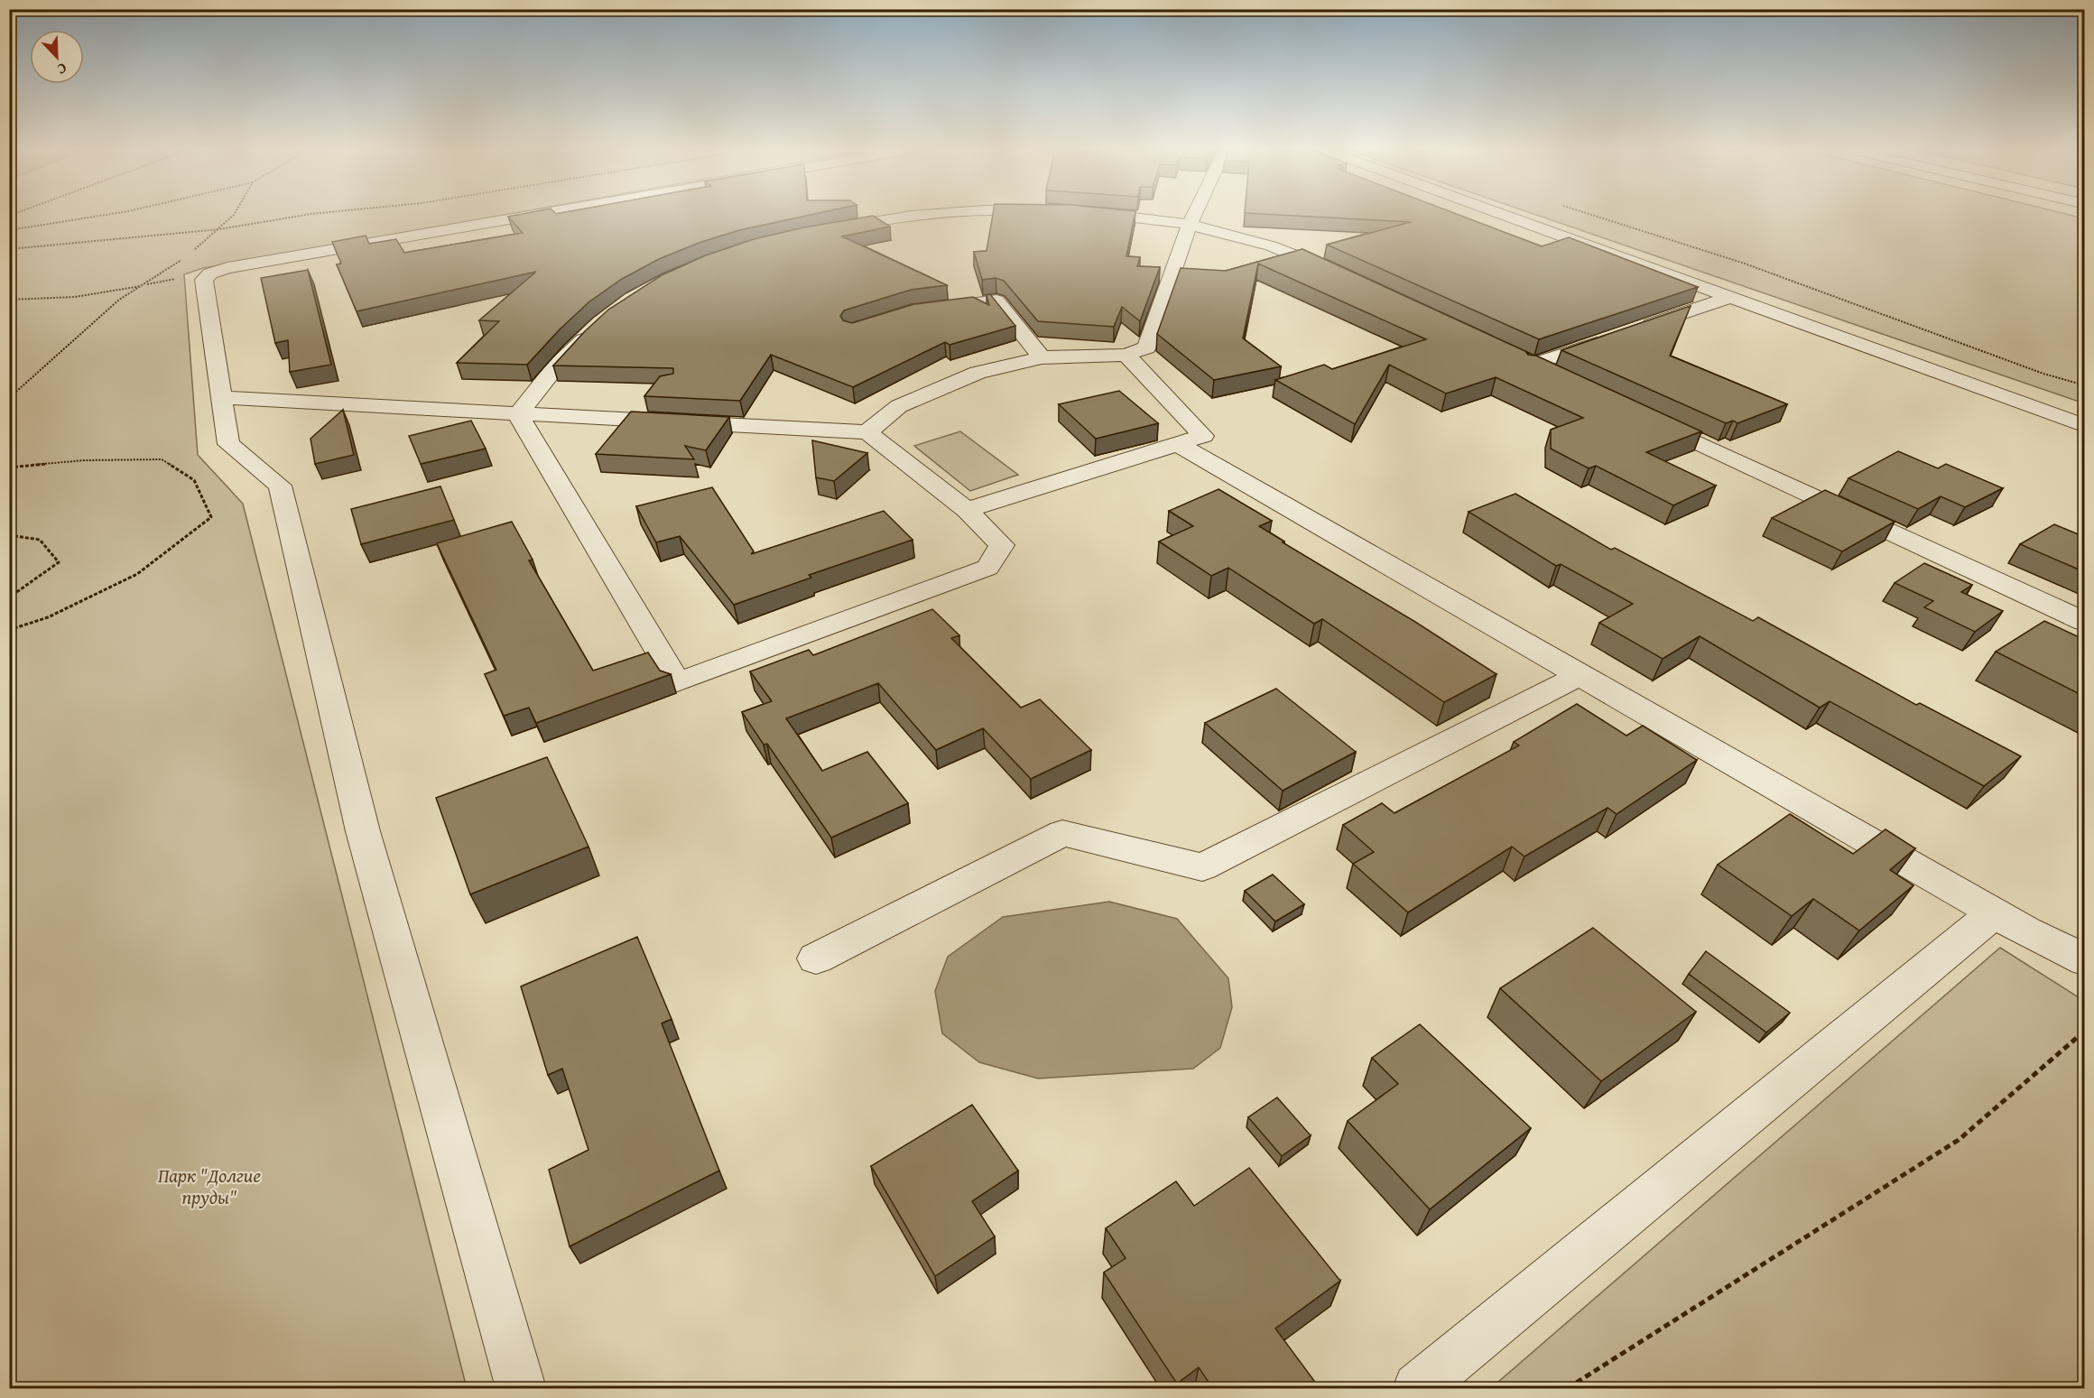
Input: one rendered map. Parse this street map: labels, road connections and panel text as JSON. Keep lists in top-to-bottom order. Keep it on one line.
{"parks":["Парк \"Долгие пруды\""],"north":"bottom right"}
